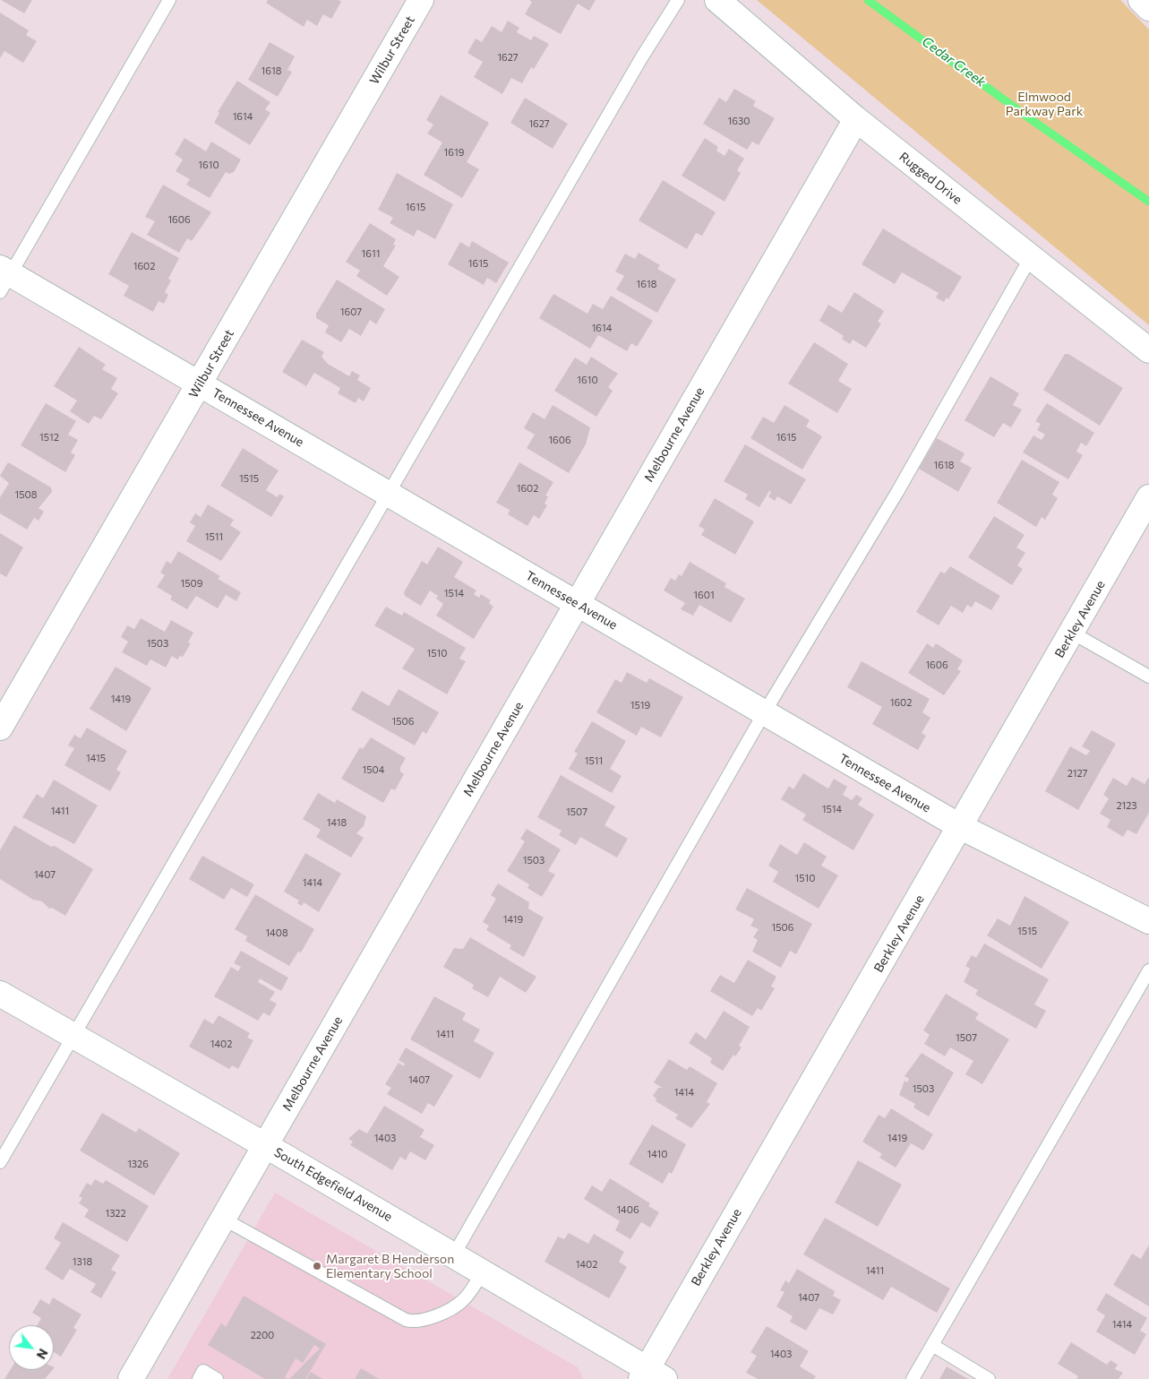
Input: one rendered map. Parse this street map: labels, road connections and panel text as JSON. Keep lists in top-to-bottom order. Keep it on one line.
{"streets":{"street":["Wilbur Street","Rugged Drive","Tennessee Avenue","Melbourne Avenue","Berkley Avenue","South Edgefield Avenue"]},"crossings":[["Wilbur Street","Tennessee Avenue"],["Rugged Drive","Melbourne Avenue"],["Tennessee Avenue","Melbourne Avenue"],["Tennessee Avenue","Berkley Avenue"],["Melbourne Avenue","South Edgefield Avenue"],["Berkley Avenue","South Edgefield Avenue"]],"water":["Cedar Creek"],"parks":["Elmwood Parkway Park"],"places":["Margaret B Henderson Elementary School"],"house_numbers":["1627","1618","1614","1630","1627","1619","1610","1615","1606","1611","1615","1602","1618","1607","1614","1610","1512","1615","1606","1618","1515","1602","1508","1511","1509","1514","1601","1503","1510","1606","1419","1602","1519","1506","1415","1511","1504","2127","2123","1514","1411","1507","1418","1503","1407","1510","1414","1419","1506","1515","1408","1411","1507","1402","1407","1503","1414","1403","1419","1410","1326","1406","1322","1318","1402","1411","1407","1414","2200","1403"],"north":"bottom right"}
